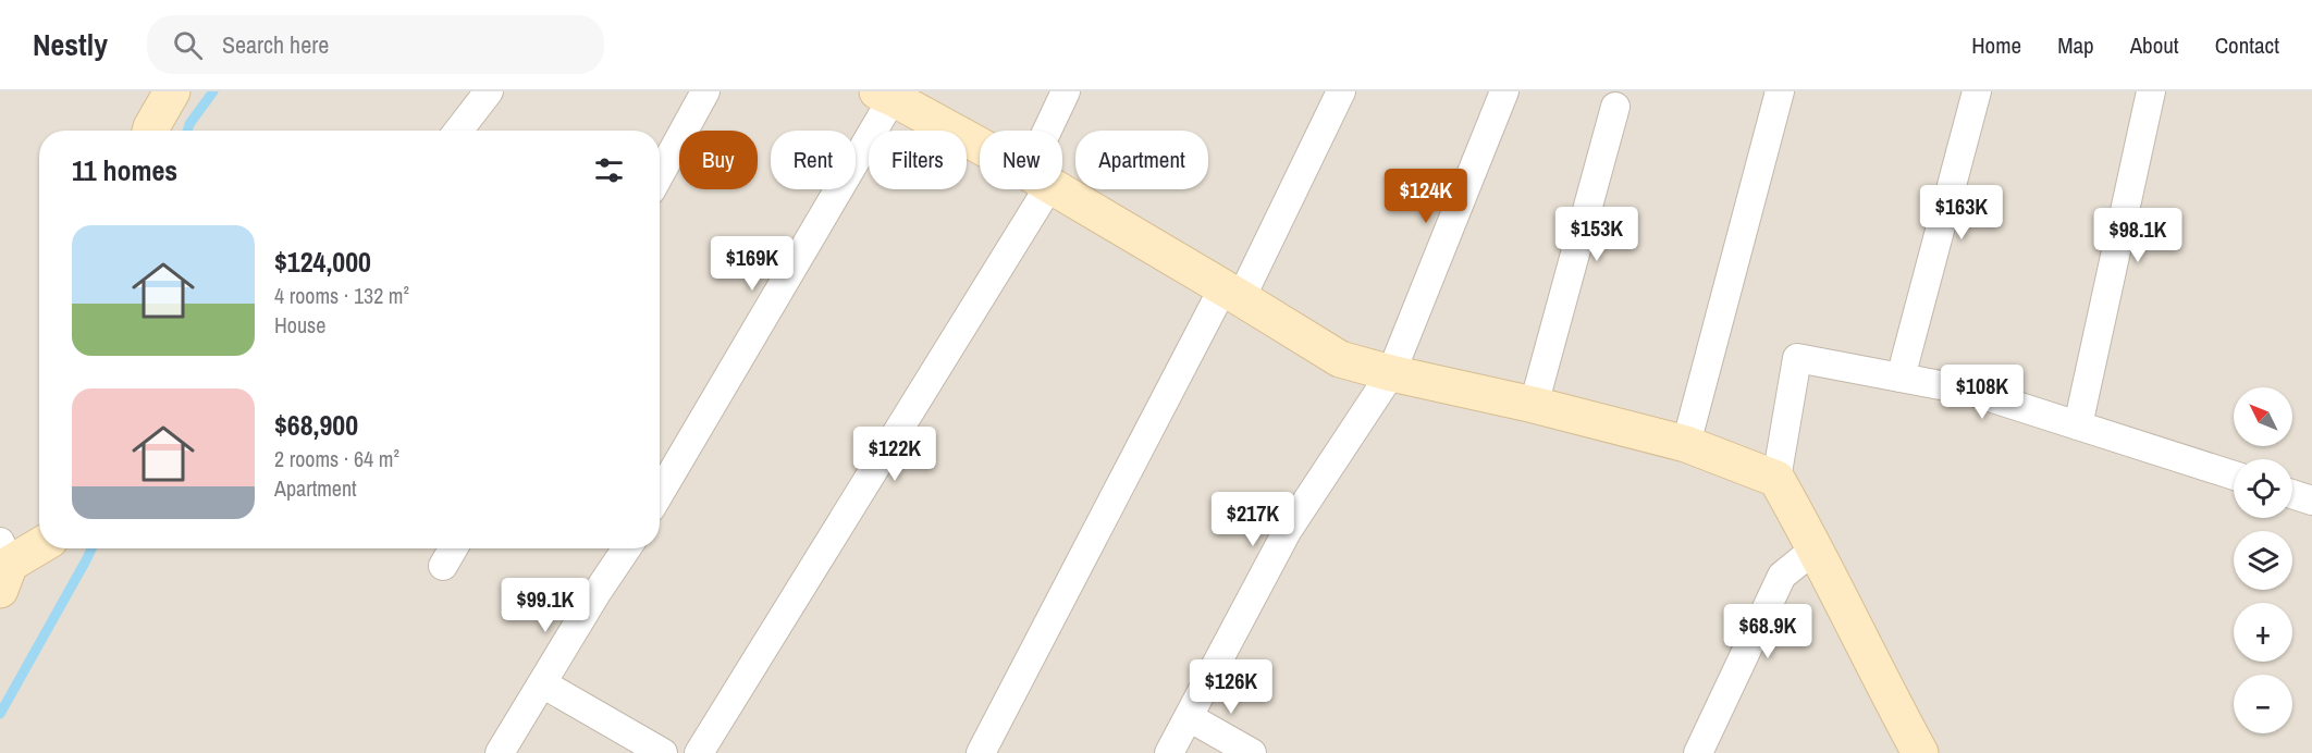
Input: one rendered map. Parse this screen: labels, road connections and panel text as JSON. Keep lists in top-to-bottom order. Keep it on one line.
{"north":"top left","page":{"header":"Nestly","search":"Search here","nav":["Home","Map","About","Contact"],"chip":["Buy","Rent","Filters","New","Apartment"],"heading":"11 homes","price":["$124K","$163K","$153K","$98.1K","$169K","$108K","$122K","$217K","$99.1K","$68.9K","$126K"],"list":[{"name":"$124,000","note":"4 rooms · 132 m² · House"},{"name":"$68,900","note":"2 rooms · 64 m² · Apartment"}],"map_buttons":["+","−"]}}
